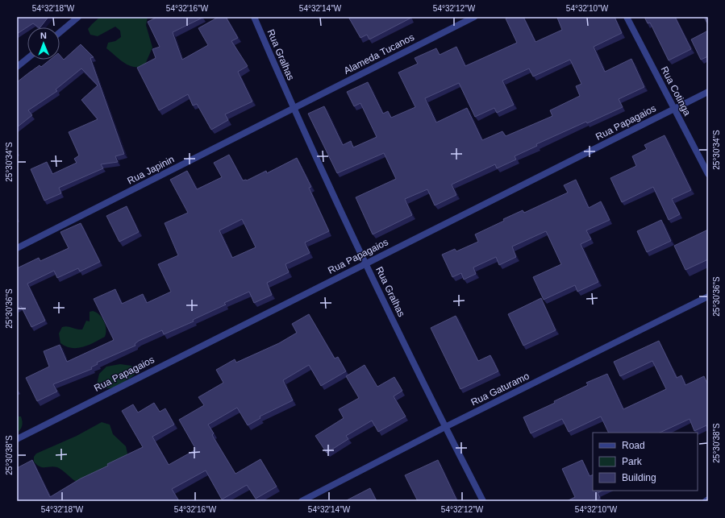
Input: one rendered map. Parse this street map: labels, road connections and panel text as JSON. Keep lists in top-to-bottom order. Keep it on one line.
{"streets":{"street":["Alameda Tucanos","Rua Gralhas","Rua Cotinga","Rua Papagaios","Rua Japinin","Rua Gaturamo"]},"crossings":[["Alameda Tucanos","Rua Gralhas"],["Alameda Tucanos","Rua Japinin"],["Rua Gralhas","Rua Papagaios"],["Rua Gralhas","Rua Japinin"],["Rua Gralhas","Rua Gaturamo"],["Rua Cotinga","Rua Papagaios"]],"legend":["Road","Park","Building"],"north":"top","coordinates":["54°32'18\"W","54°32'16\"W","54°32'14\"W","54°32'12\"W","54°32'10\"W","25°30'34\"S","25°30'36\"S","25°30'38\"S"]}
